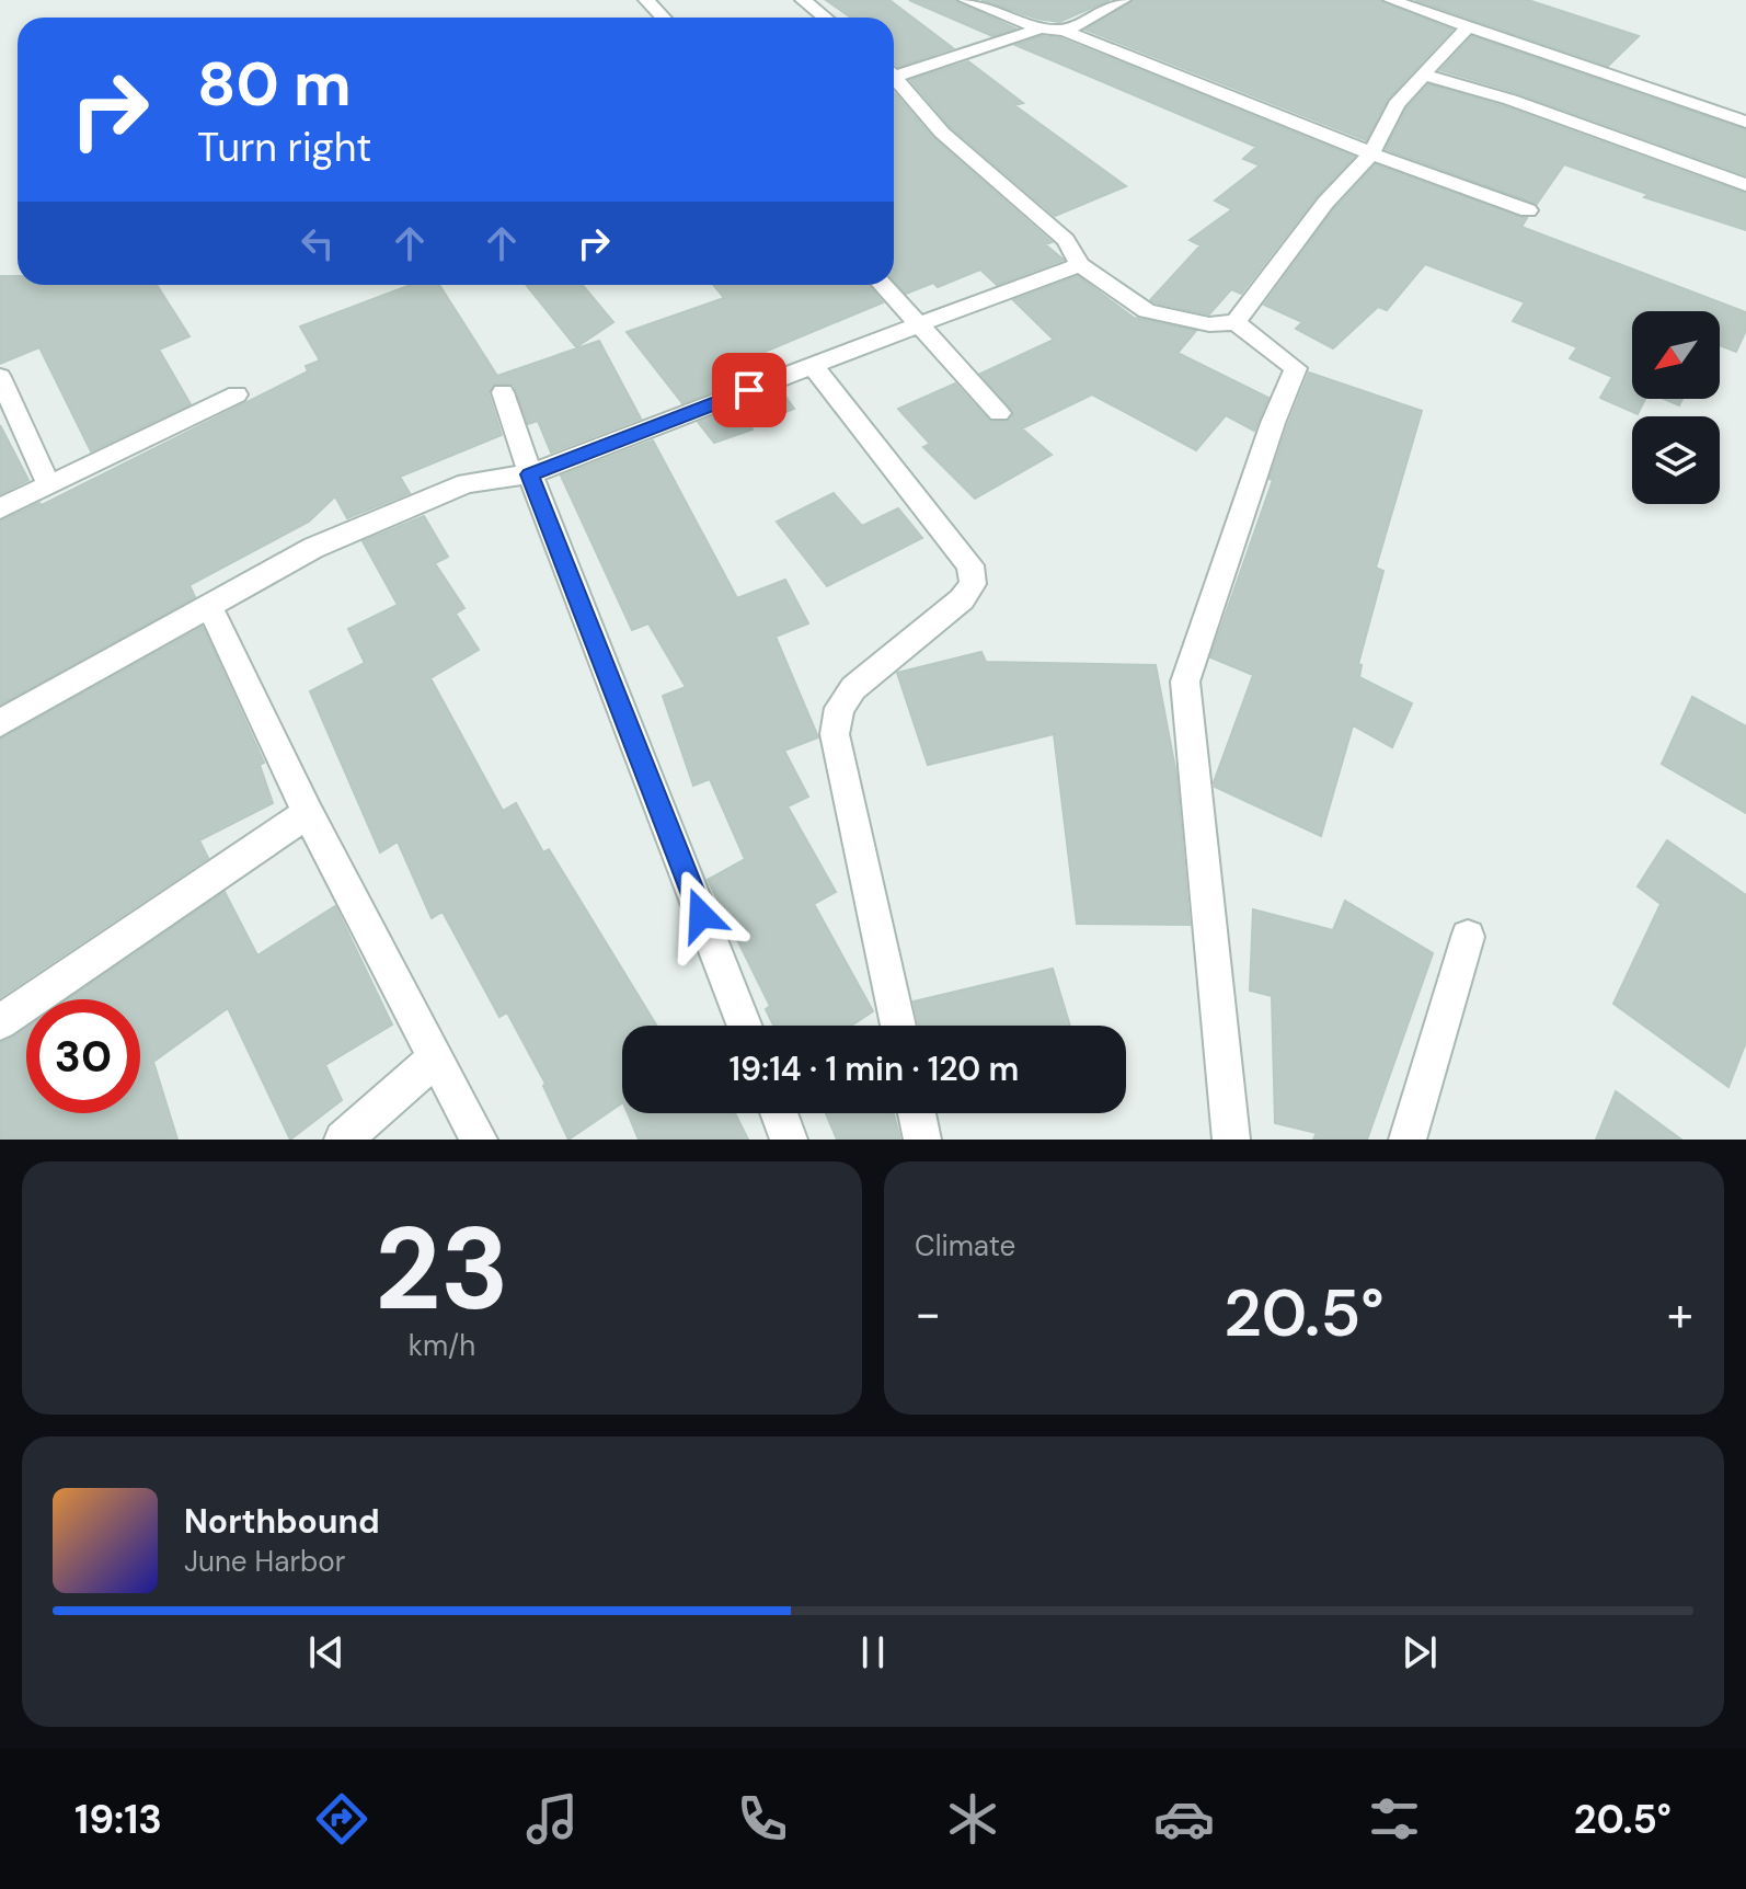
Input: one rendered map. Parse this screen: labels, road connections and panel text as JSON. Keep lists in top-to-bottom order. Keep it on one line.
{"north":"bottom left","page":{"turn":["80 m","Turn right"],"limit":"30","trip":"19:14 · 1 min · 120 m","tile":[["23","km/h"],"Climate"],"heat":["−","20.5°","+"],"song":["Northbound","June Harbor"],"tabs":["19:13","20.5°"]}}
